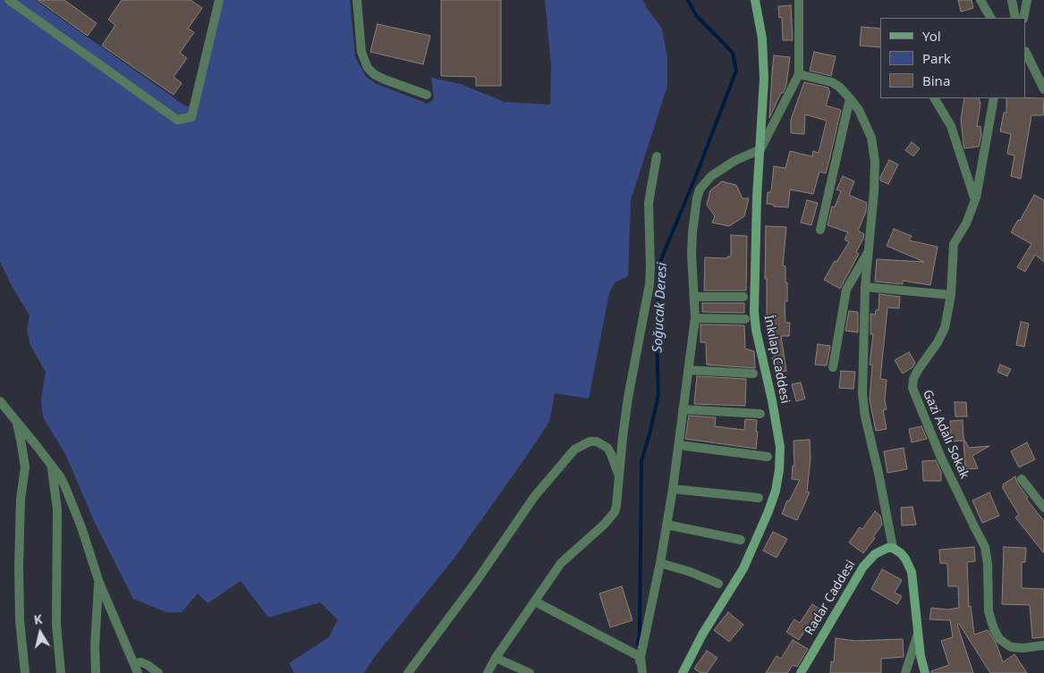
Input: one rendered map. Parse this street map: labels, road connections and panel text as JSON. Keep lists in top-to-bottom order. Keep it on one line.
{"streets":{"street":["İnkılap Caddesi","Gazi Adalı Sokak","Radar Caddesi"]},"water":["Soğucak Deresi"],"legend":["Yol","Park","Bina"],"north":"top"}
